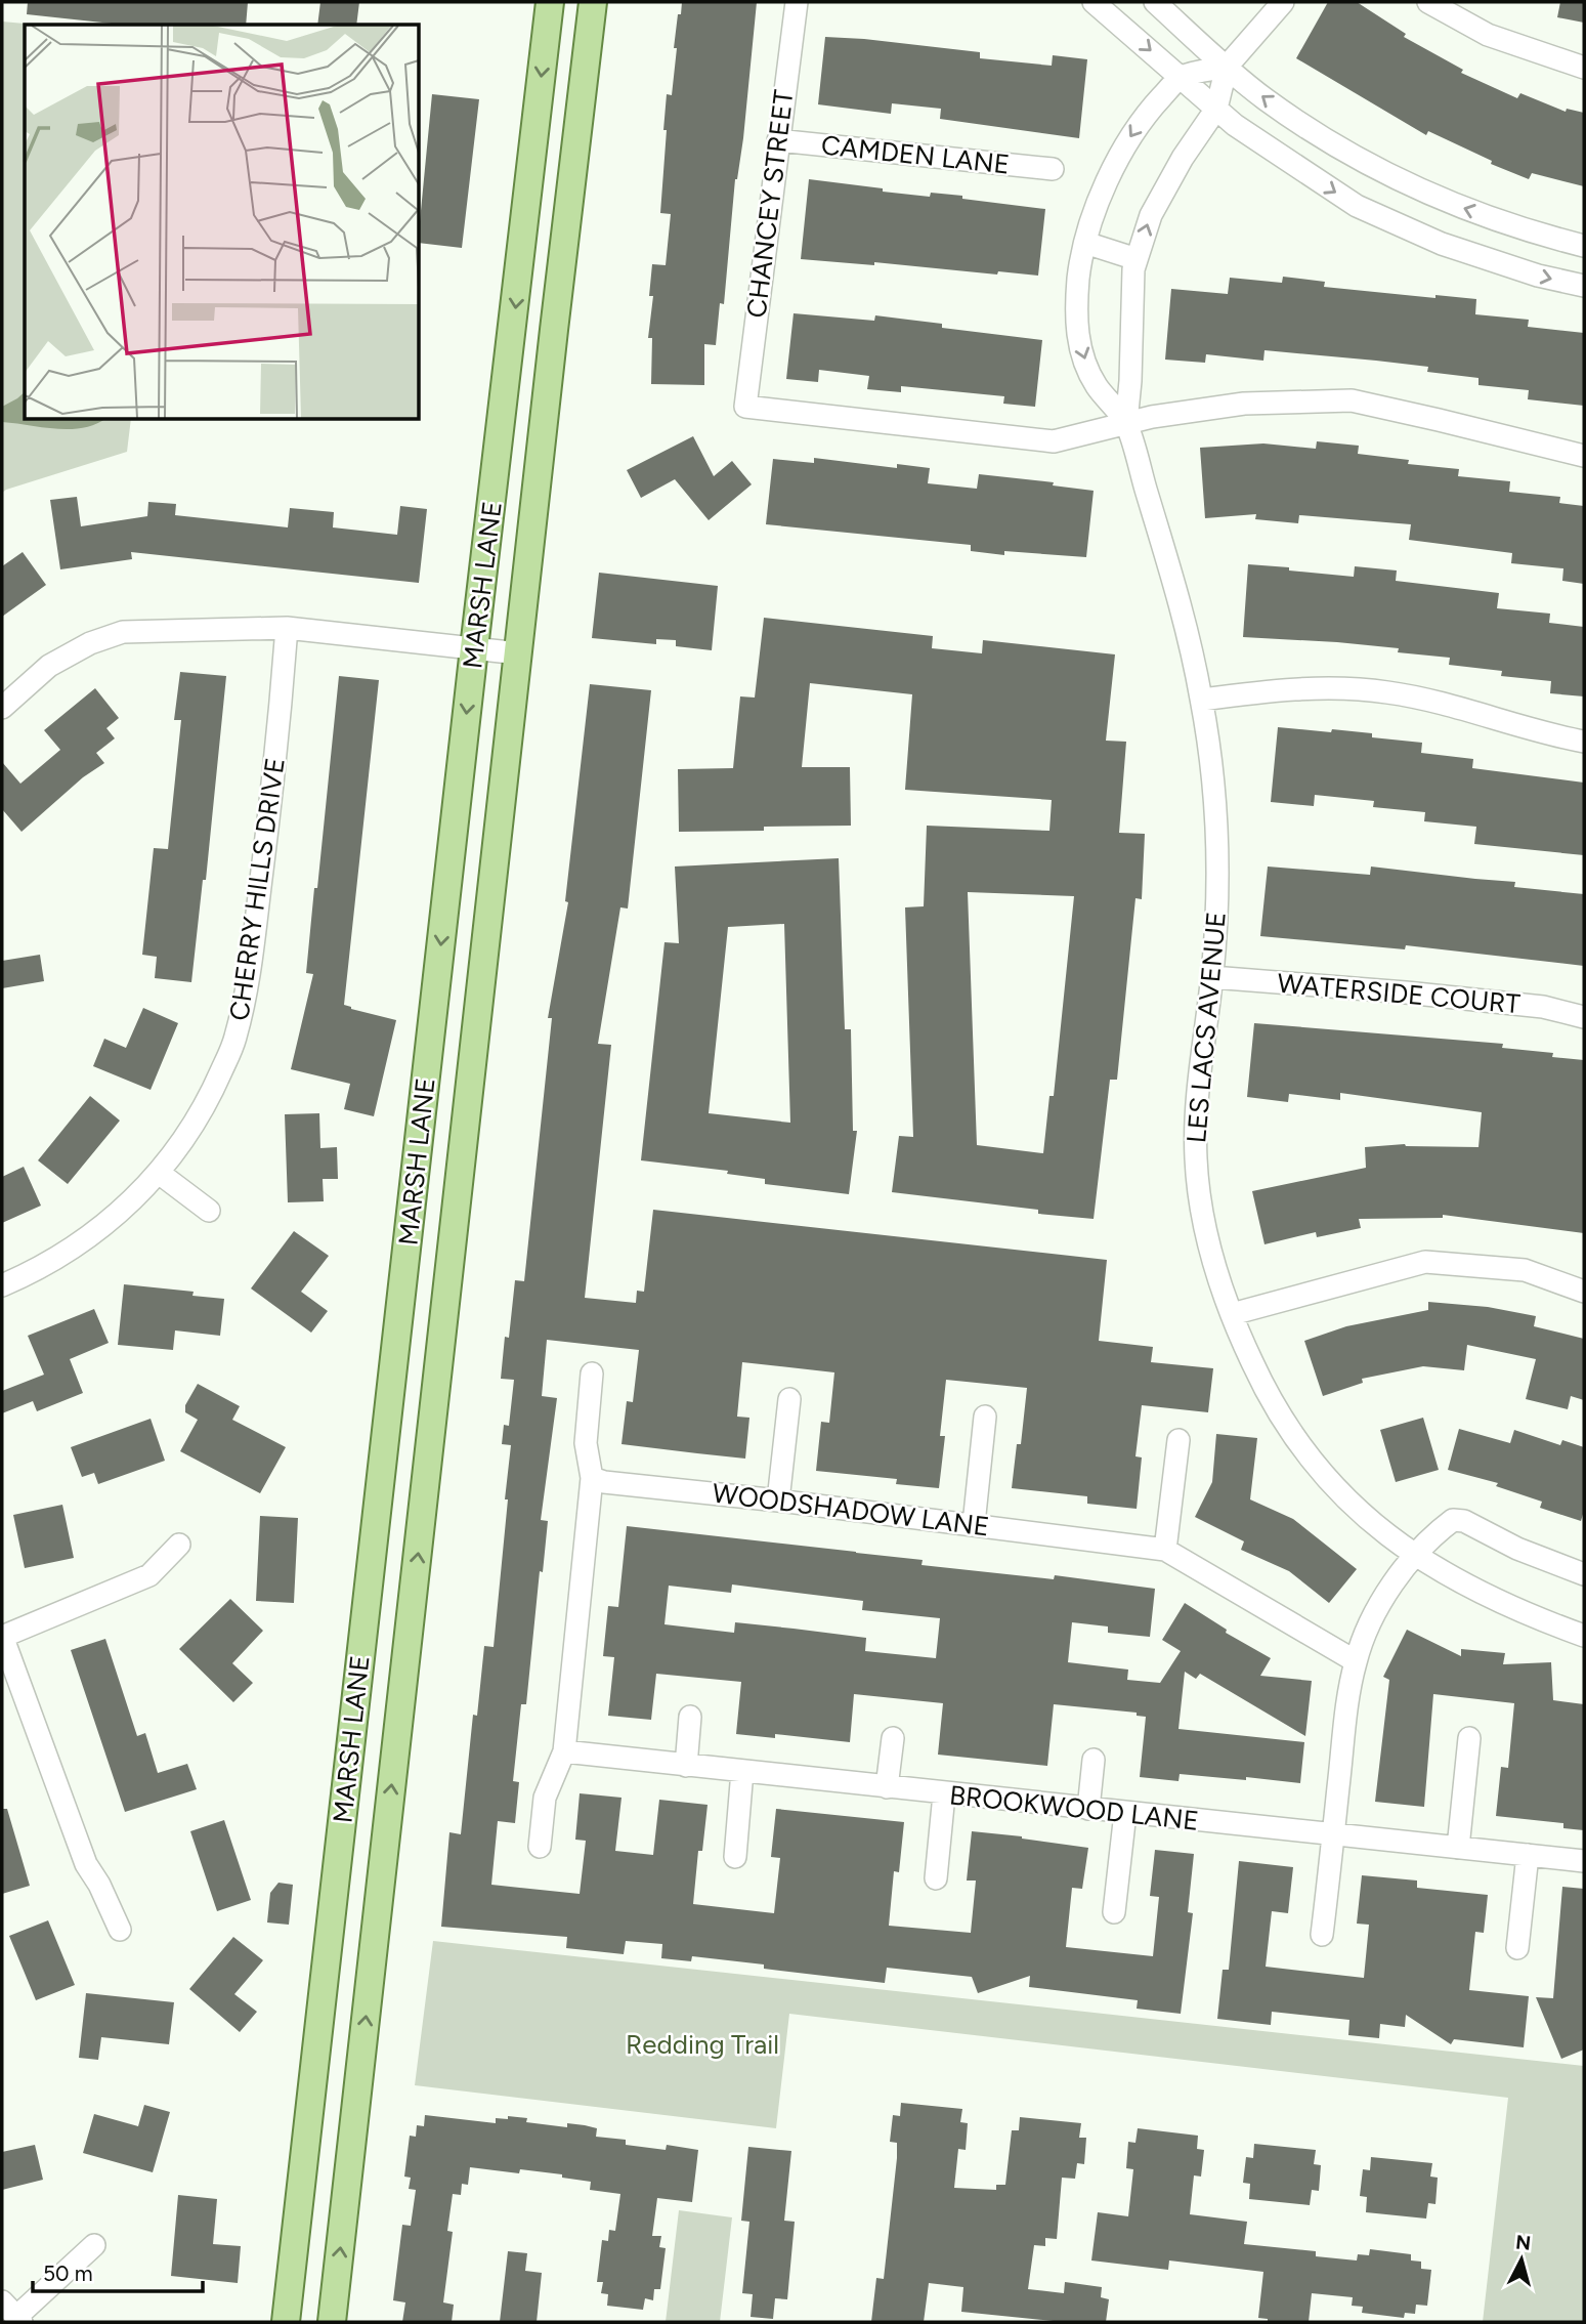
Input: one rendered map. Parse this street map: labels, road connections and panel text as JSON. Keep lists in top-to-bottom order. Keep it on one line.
{"streets":{"main road":["MARSH LANE"],"street":["CAMDEN LANE","CHANCEY STREET","CHERRY HILLS DRIVE","WATERSIDE COURT","LES LACS AVENUE","WOODSHADOW LANE","BROOKWOOD LANE"]},"crossings":[["CAMDEN LANE","CHANCEY STREET"],["CHANCEY STREET","LES LACS AVENUE"],["WATERSIDE COURT","LES LACS AVENUE"]],"parks":["Redding Trail"],"scale_bar":"50 m","north":"top"}
